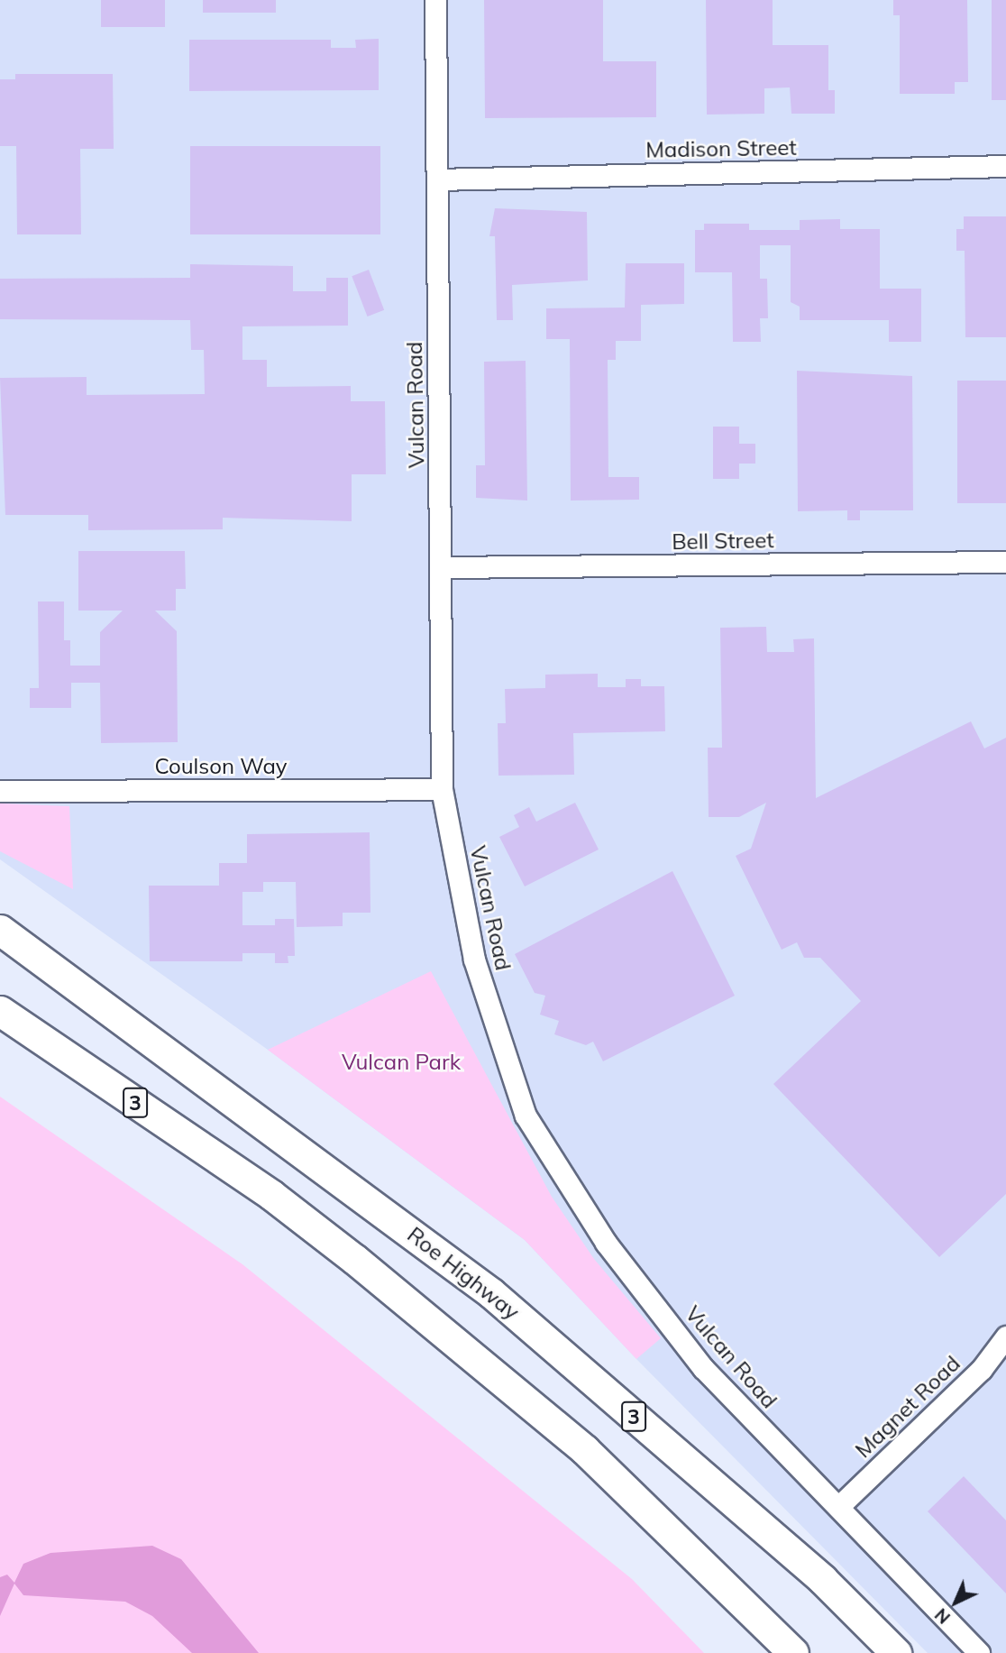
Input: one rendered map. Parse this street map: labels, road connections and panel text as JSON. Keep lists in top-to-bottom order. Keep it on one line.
{"streets":{"highway":["3","Roe Highway"],"street":["Madison Street","Vulcan Road","Bell Street","Coulson Way","Magnet Road"]},"crossings":[["Madison Street","Vulcan Road"],["Vulcan Road","Bell Street"],["Vulcan Road","Coulson Way"],["Vulcan Road","Magnet Road"]],"parks":["Vulcan Park"],"north":"bottom left"}
